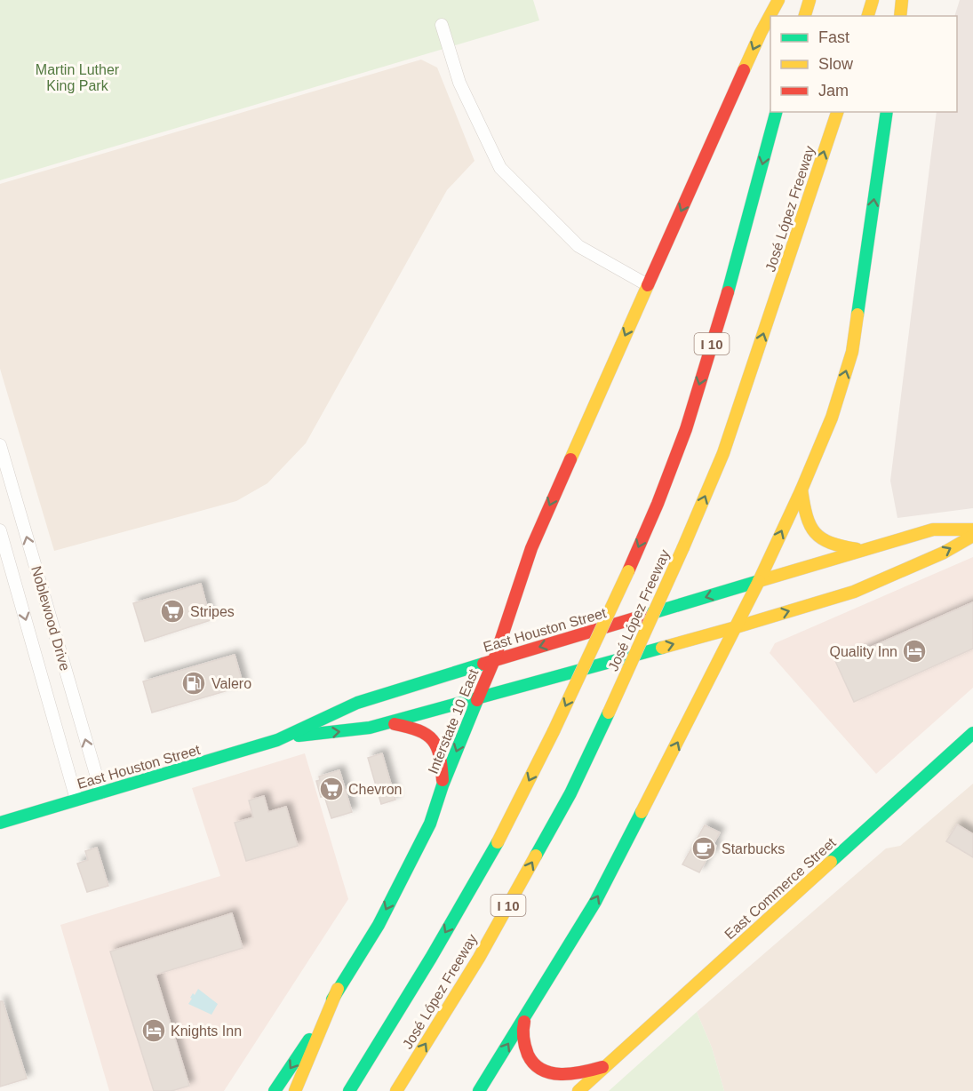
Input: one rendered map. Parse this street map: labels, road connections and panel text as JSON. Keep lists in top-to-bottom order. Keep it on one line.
{"streets":{"main road":["José López Freeway","I 10","East Houston Street","Interstate 10 East","East Commerce Street"],"street":["Noblewood Drive"]},"crossings":[["Noblewood Drive","East Houston Street"],["East Houston Street","Interstate 10 East"]],"one_way":["Interstate 10 East"],"parks":["Martin Luther King Park"],"places":{"supermarket":["Stripes","Chevron"],"hotel":["Quality Inn","Knights Inn"],"fuel station":["Valero"],"cafe":["Starbucks"]},"legend":["Fast","Slow","Jam"]}
